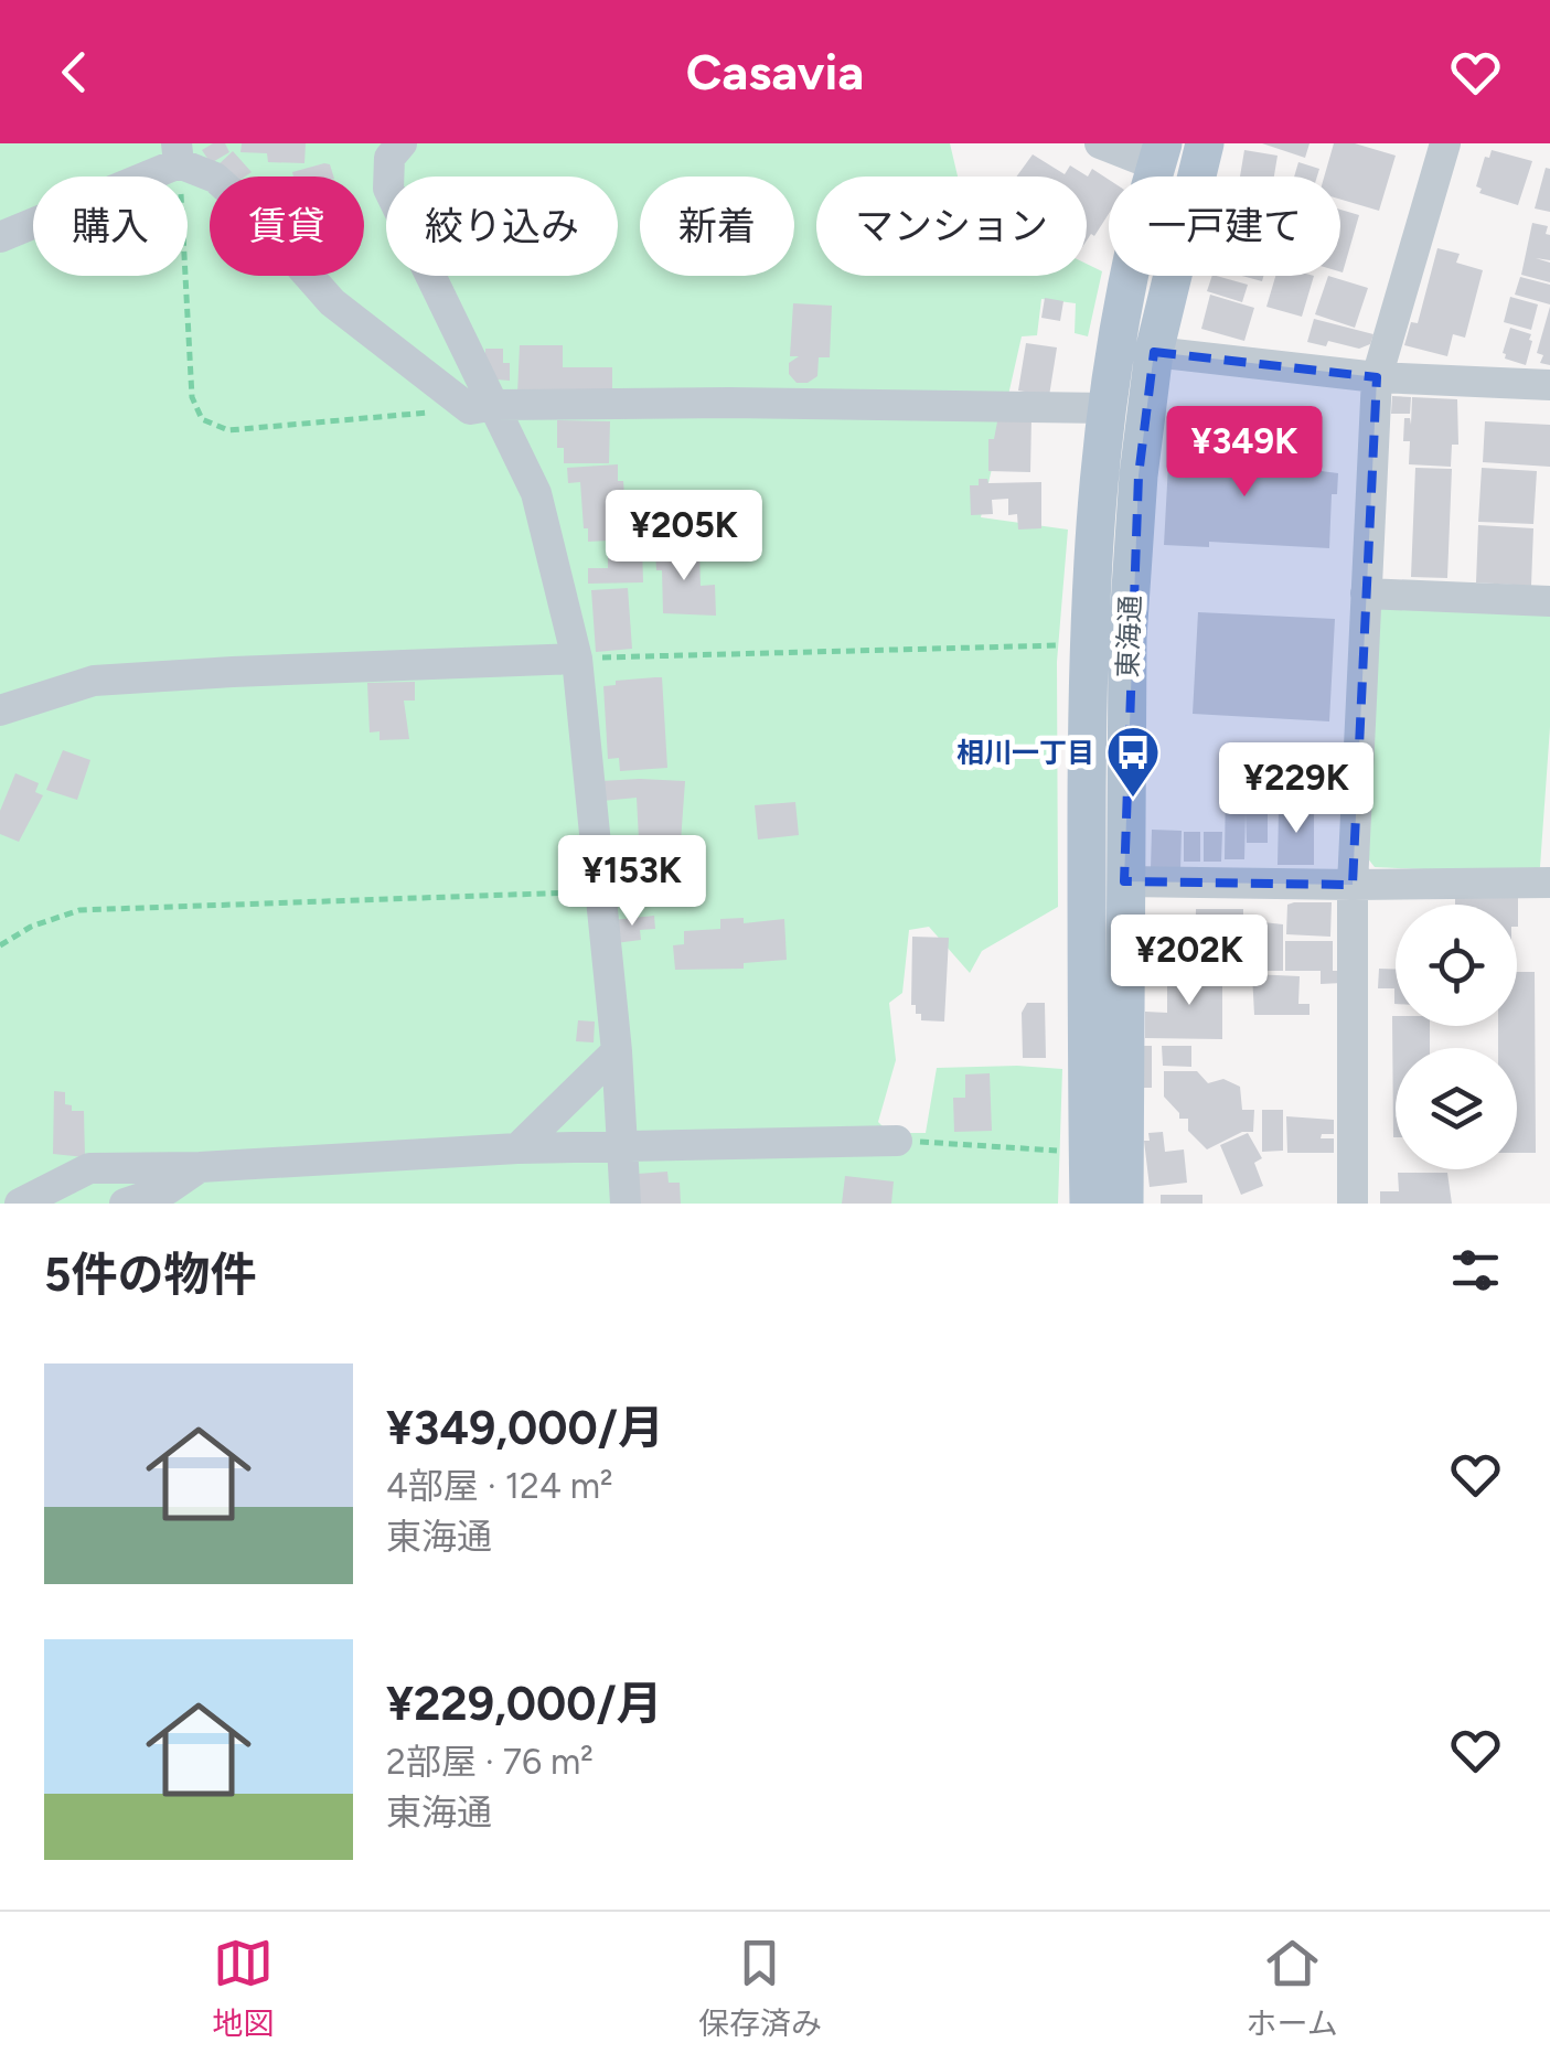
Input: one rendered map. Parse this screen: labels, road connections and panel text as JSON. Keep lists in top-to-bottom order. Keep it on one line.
{"streets":{"main road":["東海通"]},"places":{"bus stop":["相川一丁目"]},"page":{"header":"Casavia","chip":["購入","賃貸","絞り込み","新着","マンション","一戸建て"],"price":["¥349K","¥205K","¥229K","¥153K","¥202K"],"heading":"5件の物件","list":[{"name":"¥349,000/月","note":"4部屋 · 124 m² · 東海通"},{"name":"¥229,000/月","note":"2部屋 · 76 m² · 東海通"}],"tabs":["地図","保存済み","ホーム"]}}
